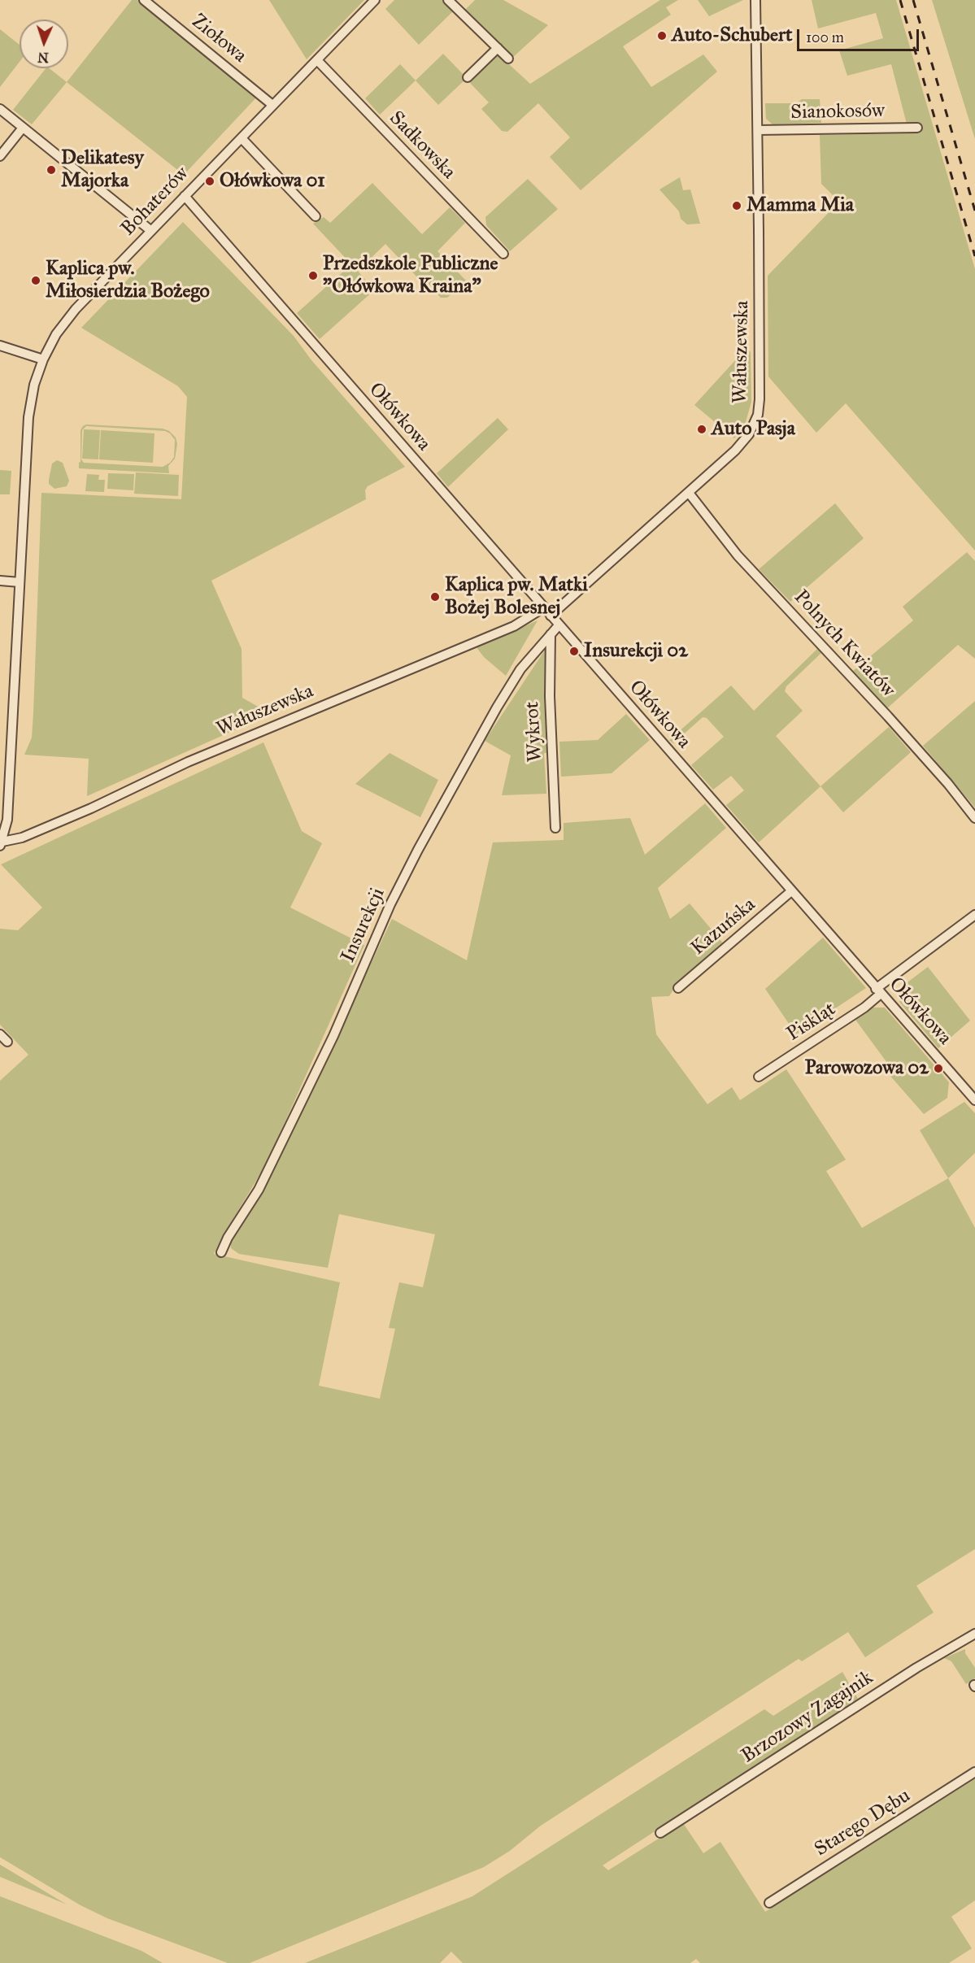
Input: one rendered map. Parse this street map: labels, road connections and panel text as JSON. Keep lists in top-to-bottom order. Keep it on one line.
{"streets":{"street":["Ziołowa","Sianokosów","Sadkowska","Bohaterów","Wałuszewska","Ołówkowa","Polnych Kwiatów","Wykrot","Insurekcji","Kazuńska","Piskląt","Brzozowy Zagajnik","Starego Dębu"]},"crossings":[["Ziołowa","Bohaterów"],["Sianokosów","Wałuszewska"],["Sadkowska","Bohaterów"],["Bohaterów","Wałuszewska"],["Bohaterów","Ołówkowa"],["Wałuszewska","Ołówkowa"],["Wałuszewska","Polnych Kwiatów"],["Ołówkowa","Insurekcji"],["Ołówkowa","Kazuńska"],["Ołówkowa","Piskląt"],["Wykrot","Insurekcji"]],"places":["Auto-Schubert","Delikatesy Majorka","Ołówkowa 01","Mamma Mia","Przedszkole Publiczne \"Ołówkowa Kraina\"","Kaplica pw. Miłosierdzia Bożego","Auto Pasja","Kaplica pw. Matki Bożej Bolesnej","Insurekcji 02","Parowozowa 02"],"scale_bar":"100 m","north":"bottom"}
